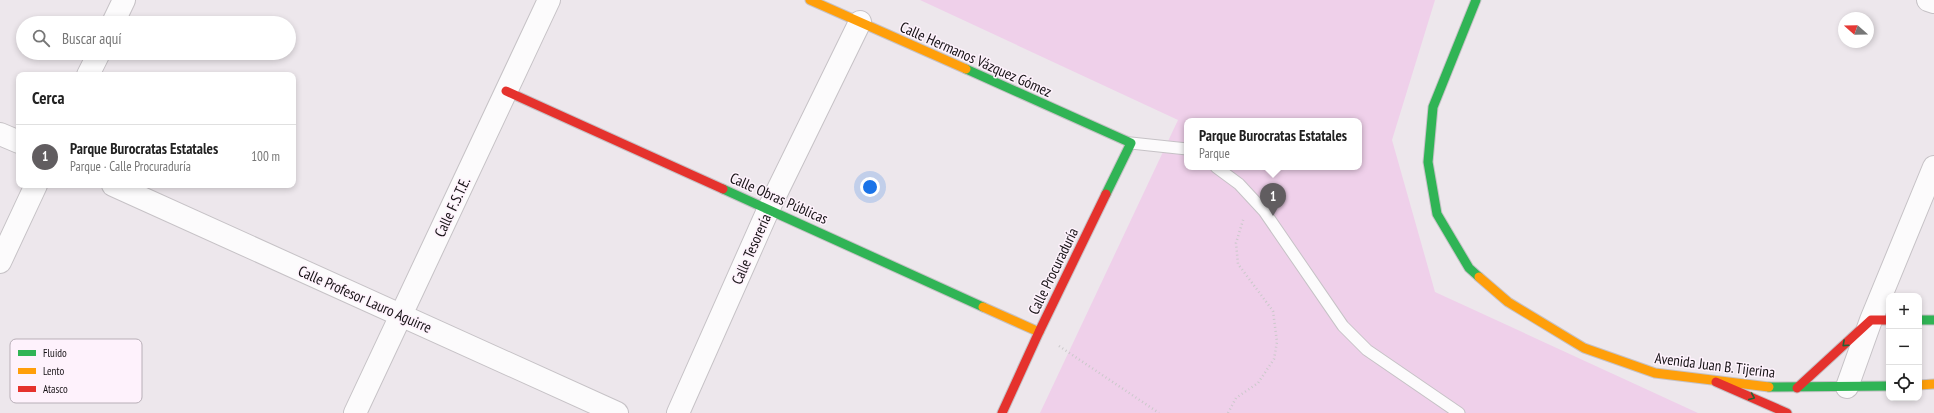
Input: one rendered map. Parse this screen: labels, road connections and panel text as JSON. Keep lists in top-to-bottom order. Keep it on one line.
{"streets":{"street":["Calle Hermanos Vázquez Gómez","Calle Obras Públicas","Calle F.S.T.E.","Calle Tesorería","Calle Procuraduría","Calle Profesor Lauro Aguirre","Avenida Juan B. Tijerina"]},"crossings":[["Calle Hermanos Vázquez Gómez","Calle Tesorería"],["Calle Hermanos Vázquez Gómez","Calle Procuraduría"],["Calle Obras Públicas","Calle F.S.T.E."],["Calle Obras Públicas","Calle Tesorería"],["Calle Obras Públicas","Calle Procuraduría"],["Calle F.S.T.E.","Calle Profesor Lauro Aguirre"]],"legend":["Fluido","Lento","Atasco"],"north":"left","page":{"search":"Buscar aquí","heading":"Cerca","popup":["Parque Burocratas Estatales","Parque"],"list":[{"mark":"1","name":"Parque Burocratas Estatales","note":"Parque · Calle Procuraduría","value":"100 m"}],"pins":"1","map_buttons":["+","−"]}}
